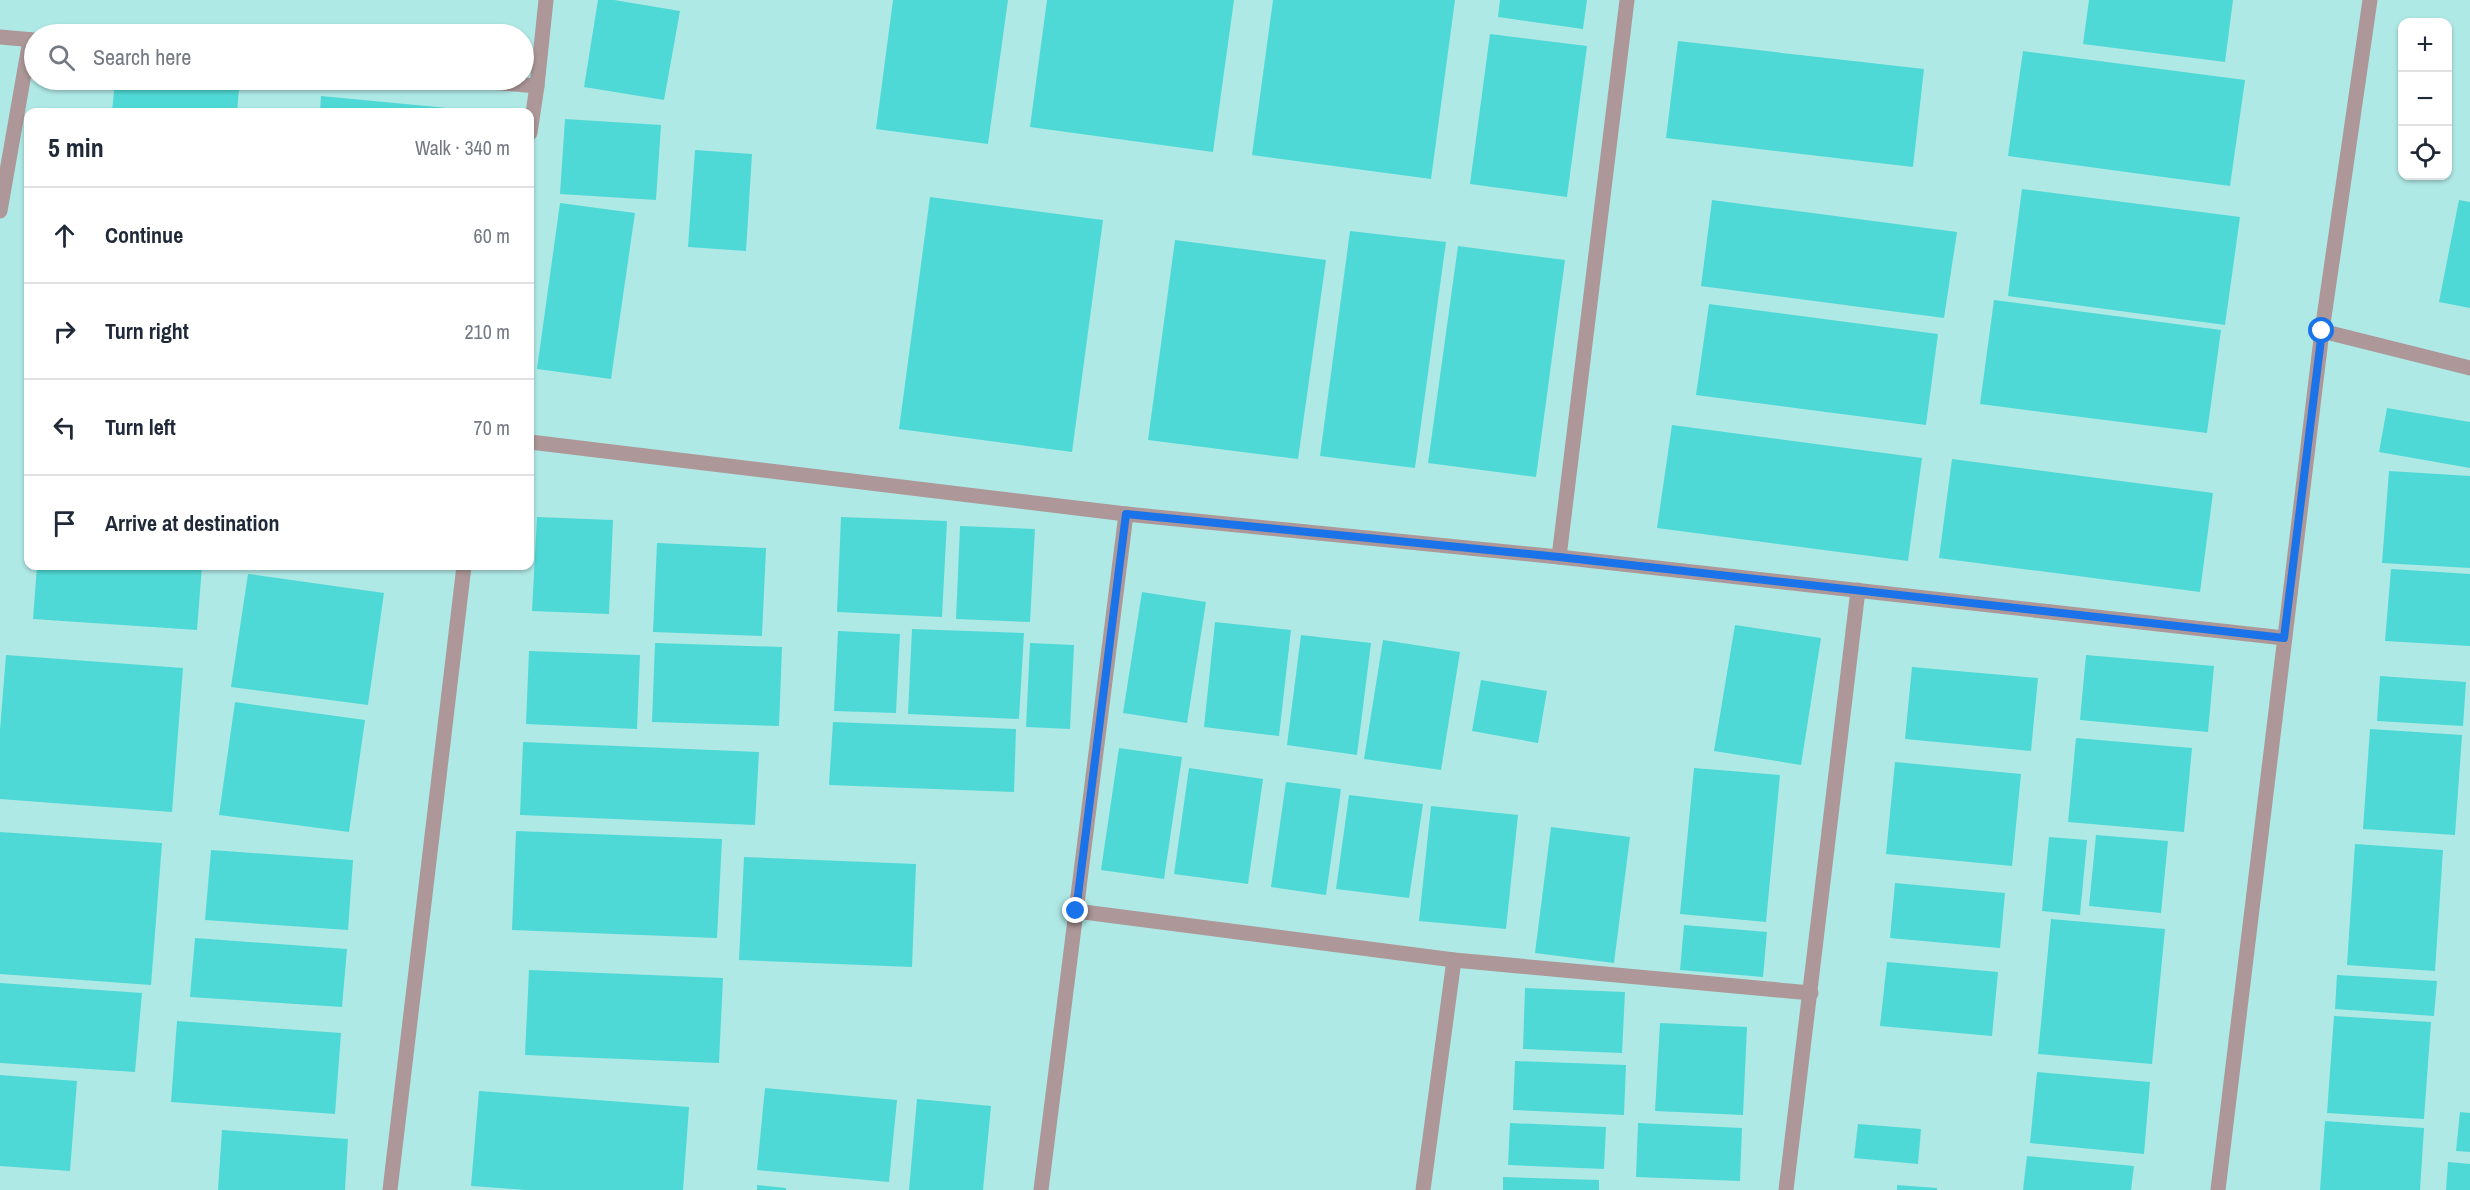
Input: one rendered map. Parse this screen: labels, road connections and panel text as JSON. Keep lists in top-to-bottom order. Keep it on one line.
{"page":{"map_buttons":["+","−"],"search":"Search here","heading":["5 min","Walk · 340 m"],"list":[["Continue","60 m"],["Turn right","210 m"],["Turn left","70 m"],"Arrive at destination"]}}
